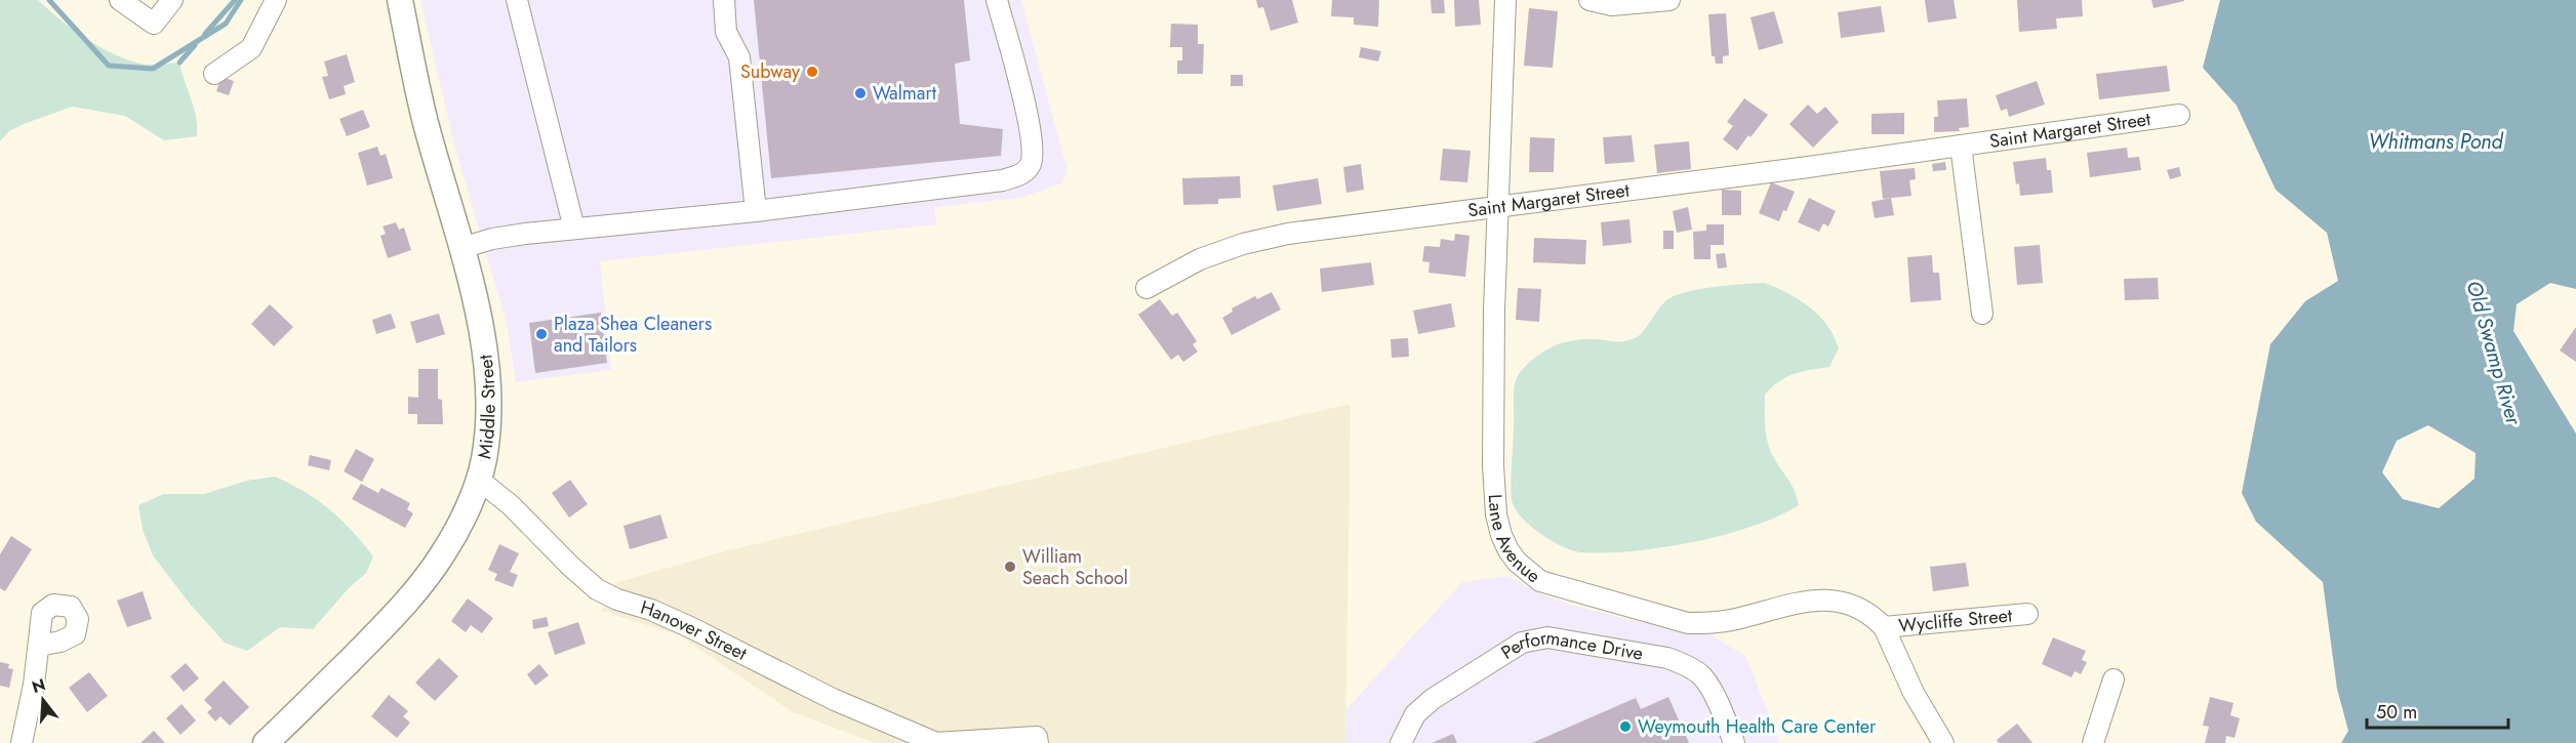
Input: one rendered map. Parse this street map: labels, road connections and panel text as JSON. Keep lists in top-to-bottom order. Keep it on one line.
{"streets":{"main road":["Middle Street"],"street":["Saint Margaret Street","Lane Avenue","Wycliffe Street","Hanover Street","Performance Drive"]},"crossings":[["Saint Margaret Street","Lane Avenue"],["Middle Street","Hanover Street"],["Lane Avenue","Wycliffe Street"]],"water":["Whitmans Pond","Old Swamp River"],"places":["Subway","Walmart","Plaza Shea Cleaners and Tailors","William Seach School","Weymouth Health Care Center"],"scale_bar":"50 m","north":"top"}
